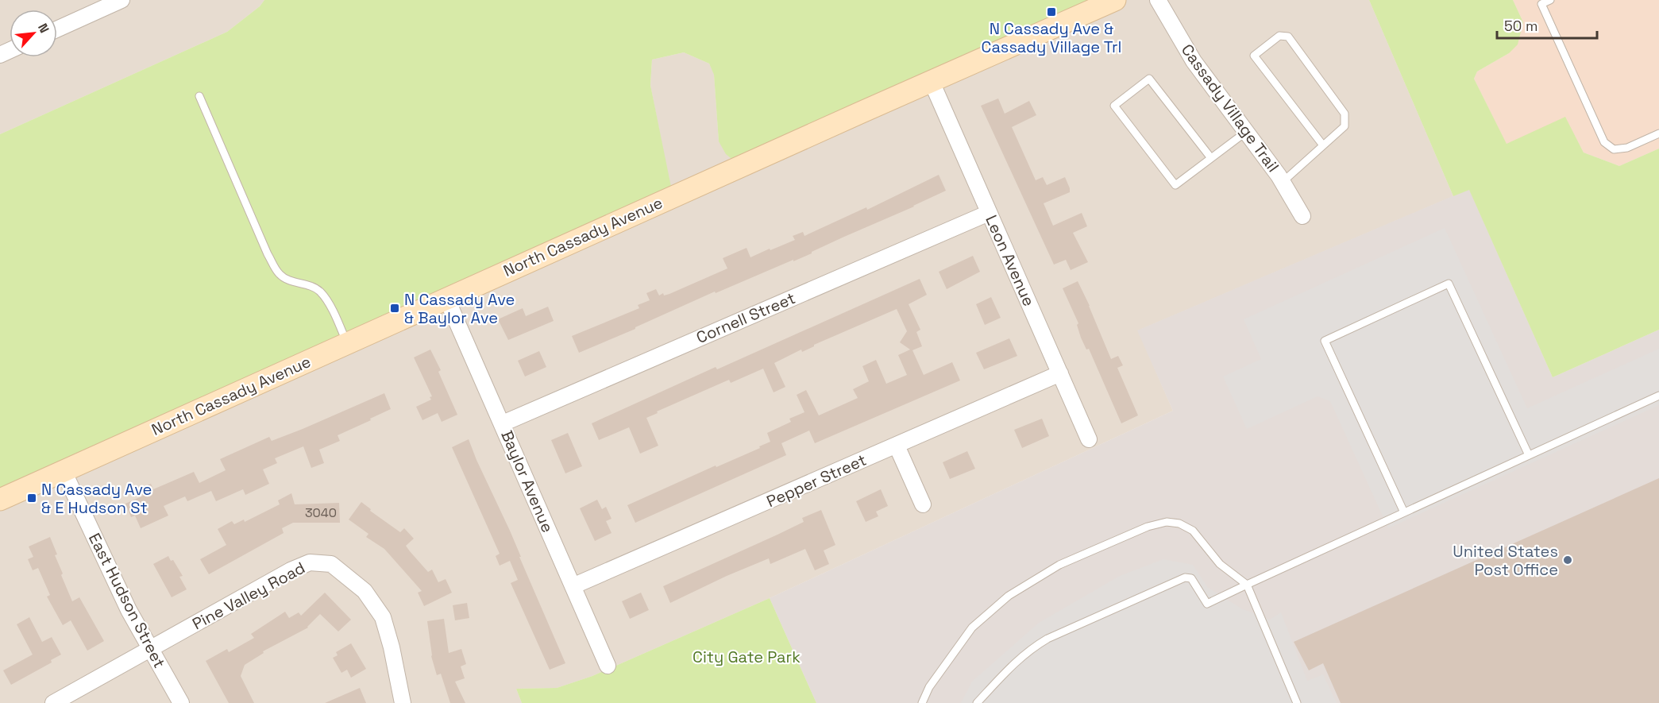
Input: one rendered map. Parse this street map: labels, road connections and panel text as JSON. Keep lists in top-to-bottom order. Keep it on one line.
{"streets":{"main road":["North Cassady Avenue"],"street":["Cassady Village Trail","Leon Avenue","Cornell Street","Pepper Street","Baylor Avenue","Pine Valley Road","East Hudson Street"]},"crossings":[["North Cassady Avenue","Leon Avenue"],["North Cassady Avenue","Baylor Avenue"],["North Cassady Avenue","East Hudson Street"],["Leon Avenue","Cornell Street"],["Leon Avenue","Pepper Street"],["Cornell Street","Baylor Avenue"],["Pepper Street","Baylor Avenue"],["Pine Valley Road","East Hudson Street"]],"parks":["City Gate Park"],"places":{"transit":["N Cassady Ave & Cassady Village Trl","N Cassady Ave & Baylor Ave","N Cassady Ave & E Hudson St"],"other":["United States Post Office"]},"house_numbers":["3040"],"scale_bar":"50 m","north":"top right"}
